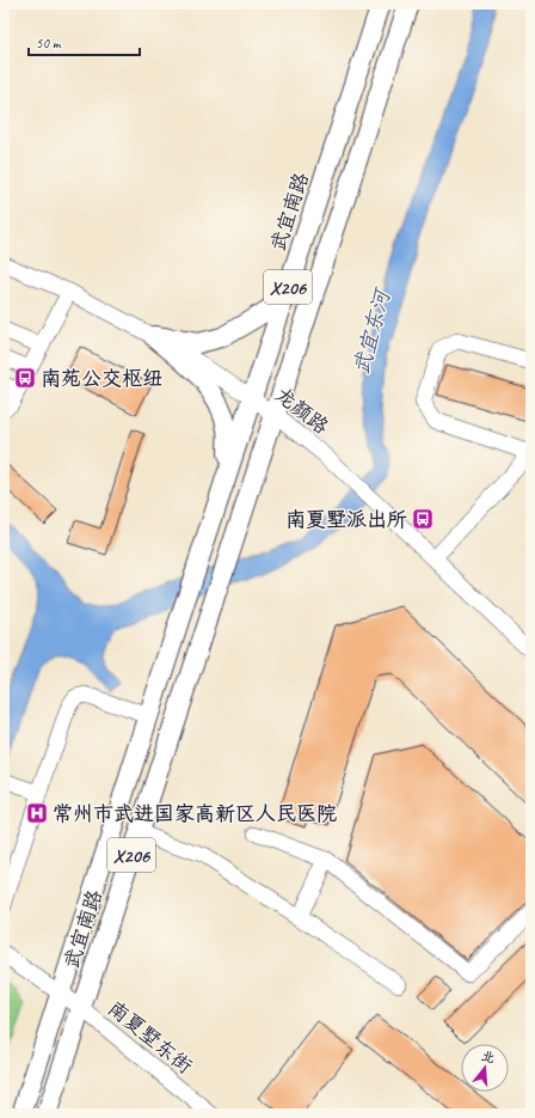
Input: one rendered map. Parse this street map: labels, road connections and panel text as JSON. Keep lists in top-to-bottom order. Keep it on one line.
{"streets":{"main road":["武宜南路","X206"],"street":["龙颜路","南夏墅东街"]},"crossings":[["武宜南路","X206"],["武宜南路","龙颜路"],["武宜南路","南夏墅东街"],["X206","龙颜路"]],"water":["武宜东河"],"places":{"bus stop":["南苑公交枢纽","南夏墅派出所"],"hospital":["常州市武进国家高新区人民医院"]},"scale_bar":"50 m","north":"top"}
